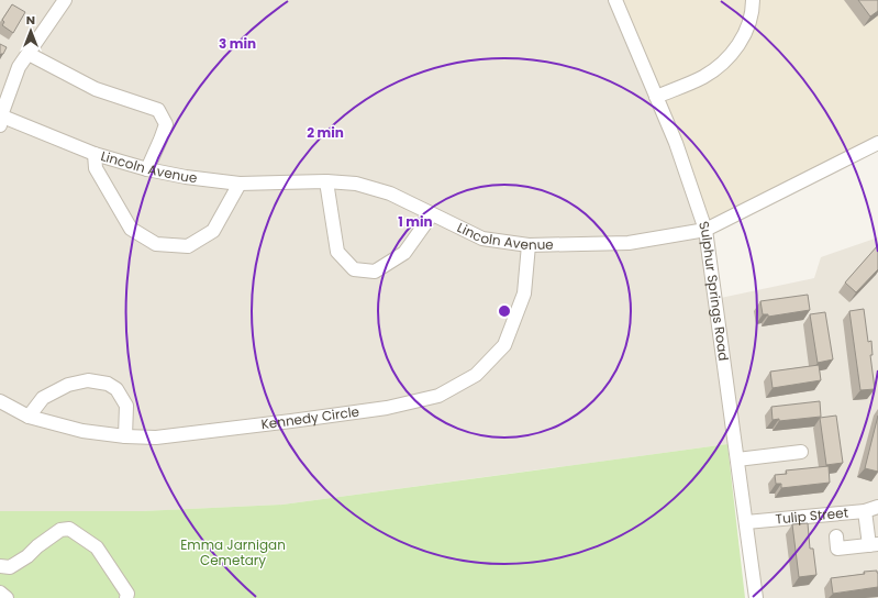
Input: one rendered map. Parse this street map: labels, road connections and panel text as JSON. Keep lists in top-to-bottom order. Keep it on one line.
{"streets":{"street":["Lincoln Avenue","Sulphur Springs Road","Kennedy Circle","Tulip Street"]},"crossings":[["Lincoln Avenue","Sulphur Springs Road"],["Lincoln Avenue","Kennedy Circle"],["Sulphur Springs Road","Tulip Street"]],"parks":["Emma Jarnigan Cemetary"],"north":"top","rings":["3 min","2 min","1 min"]}
